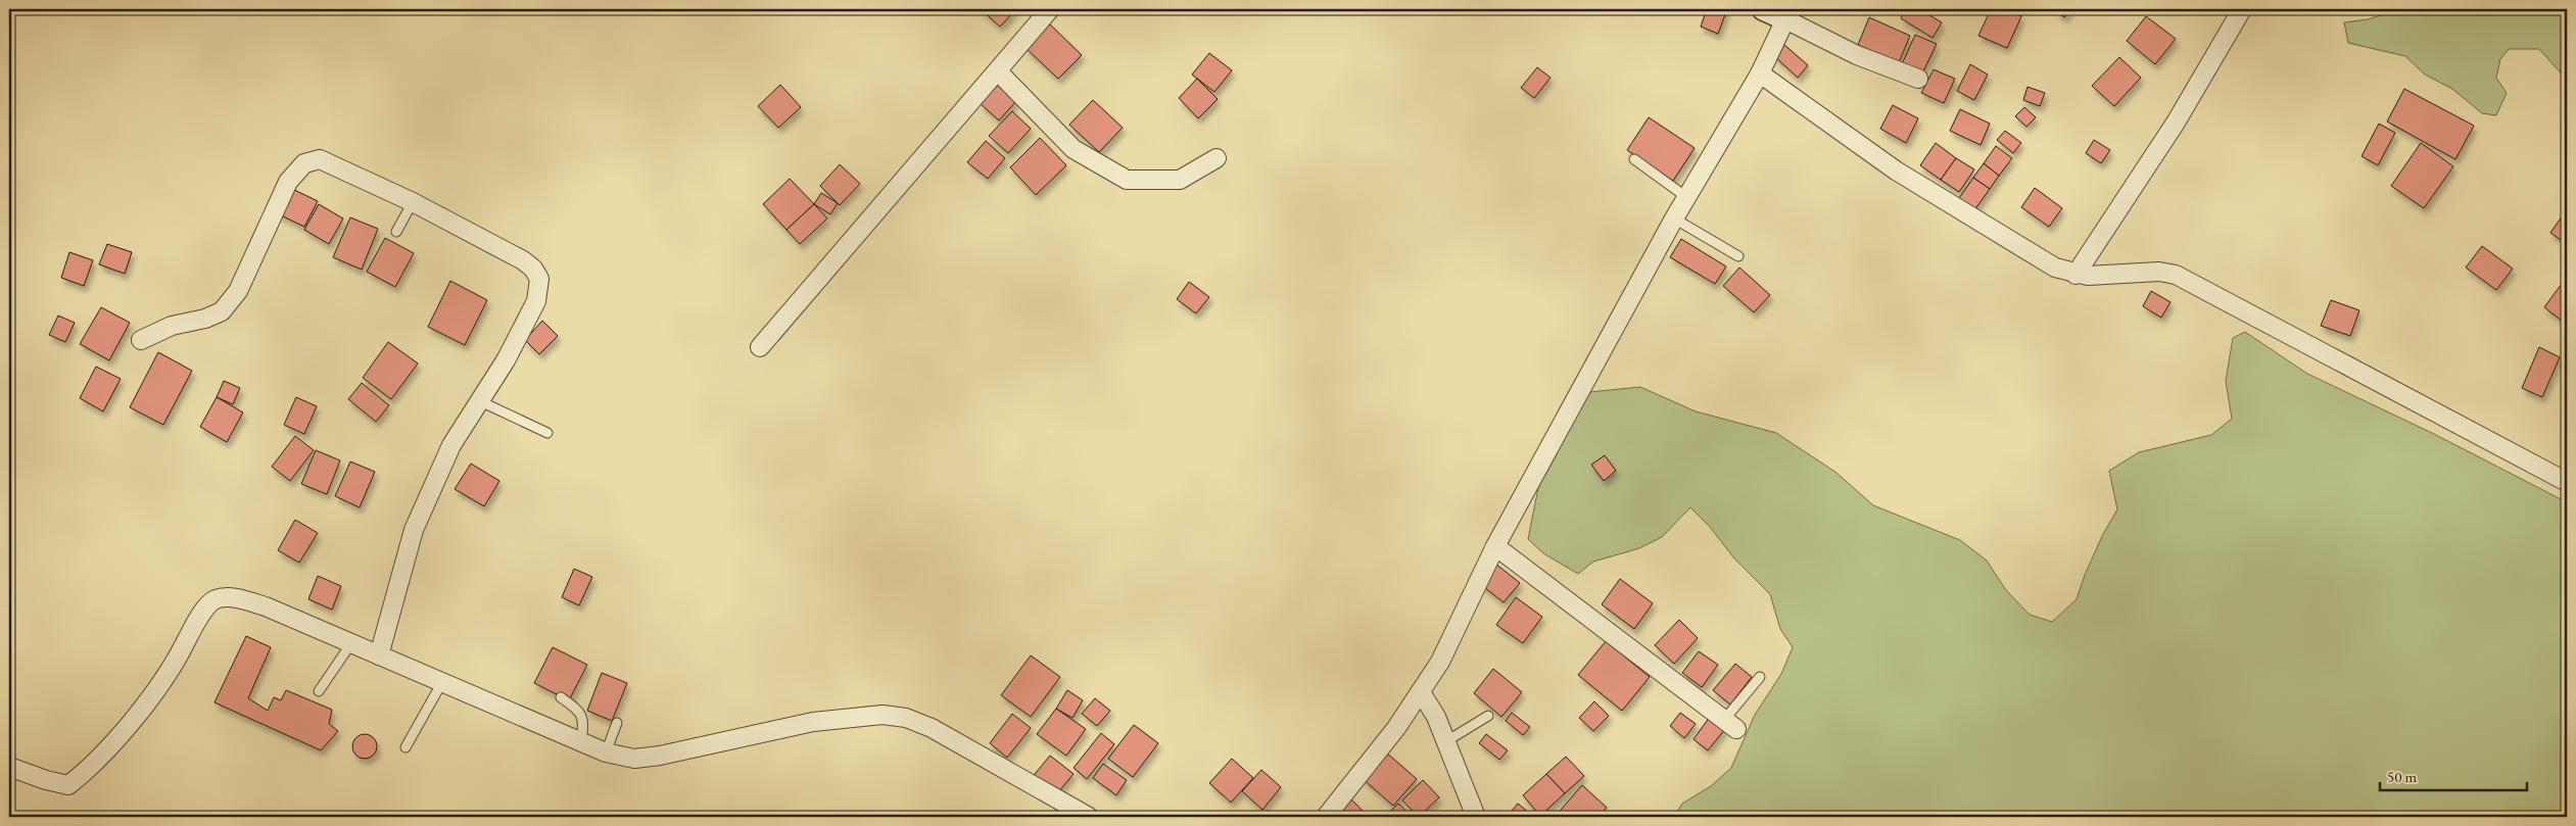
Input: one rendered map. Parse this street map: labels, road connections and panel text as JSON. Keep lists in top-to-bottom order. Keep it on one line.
{"scale_bar":"50 m"}
